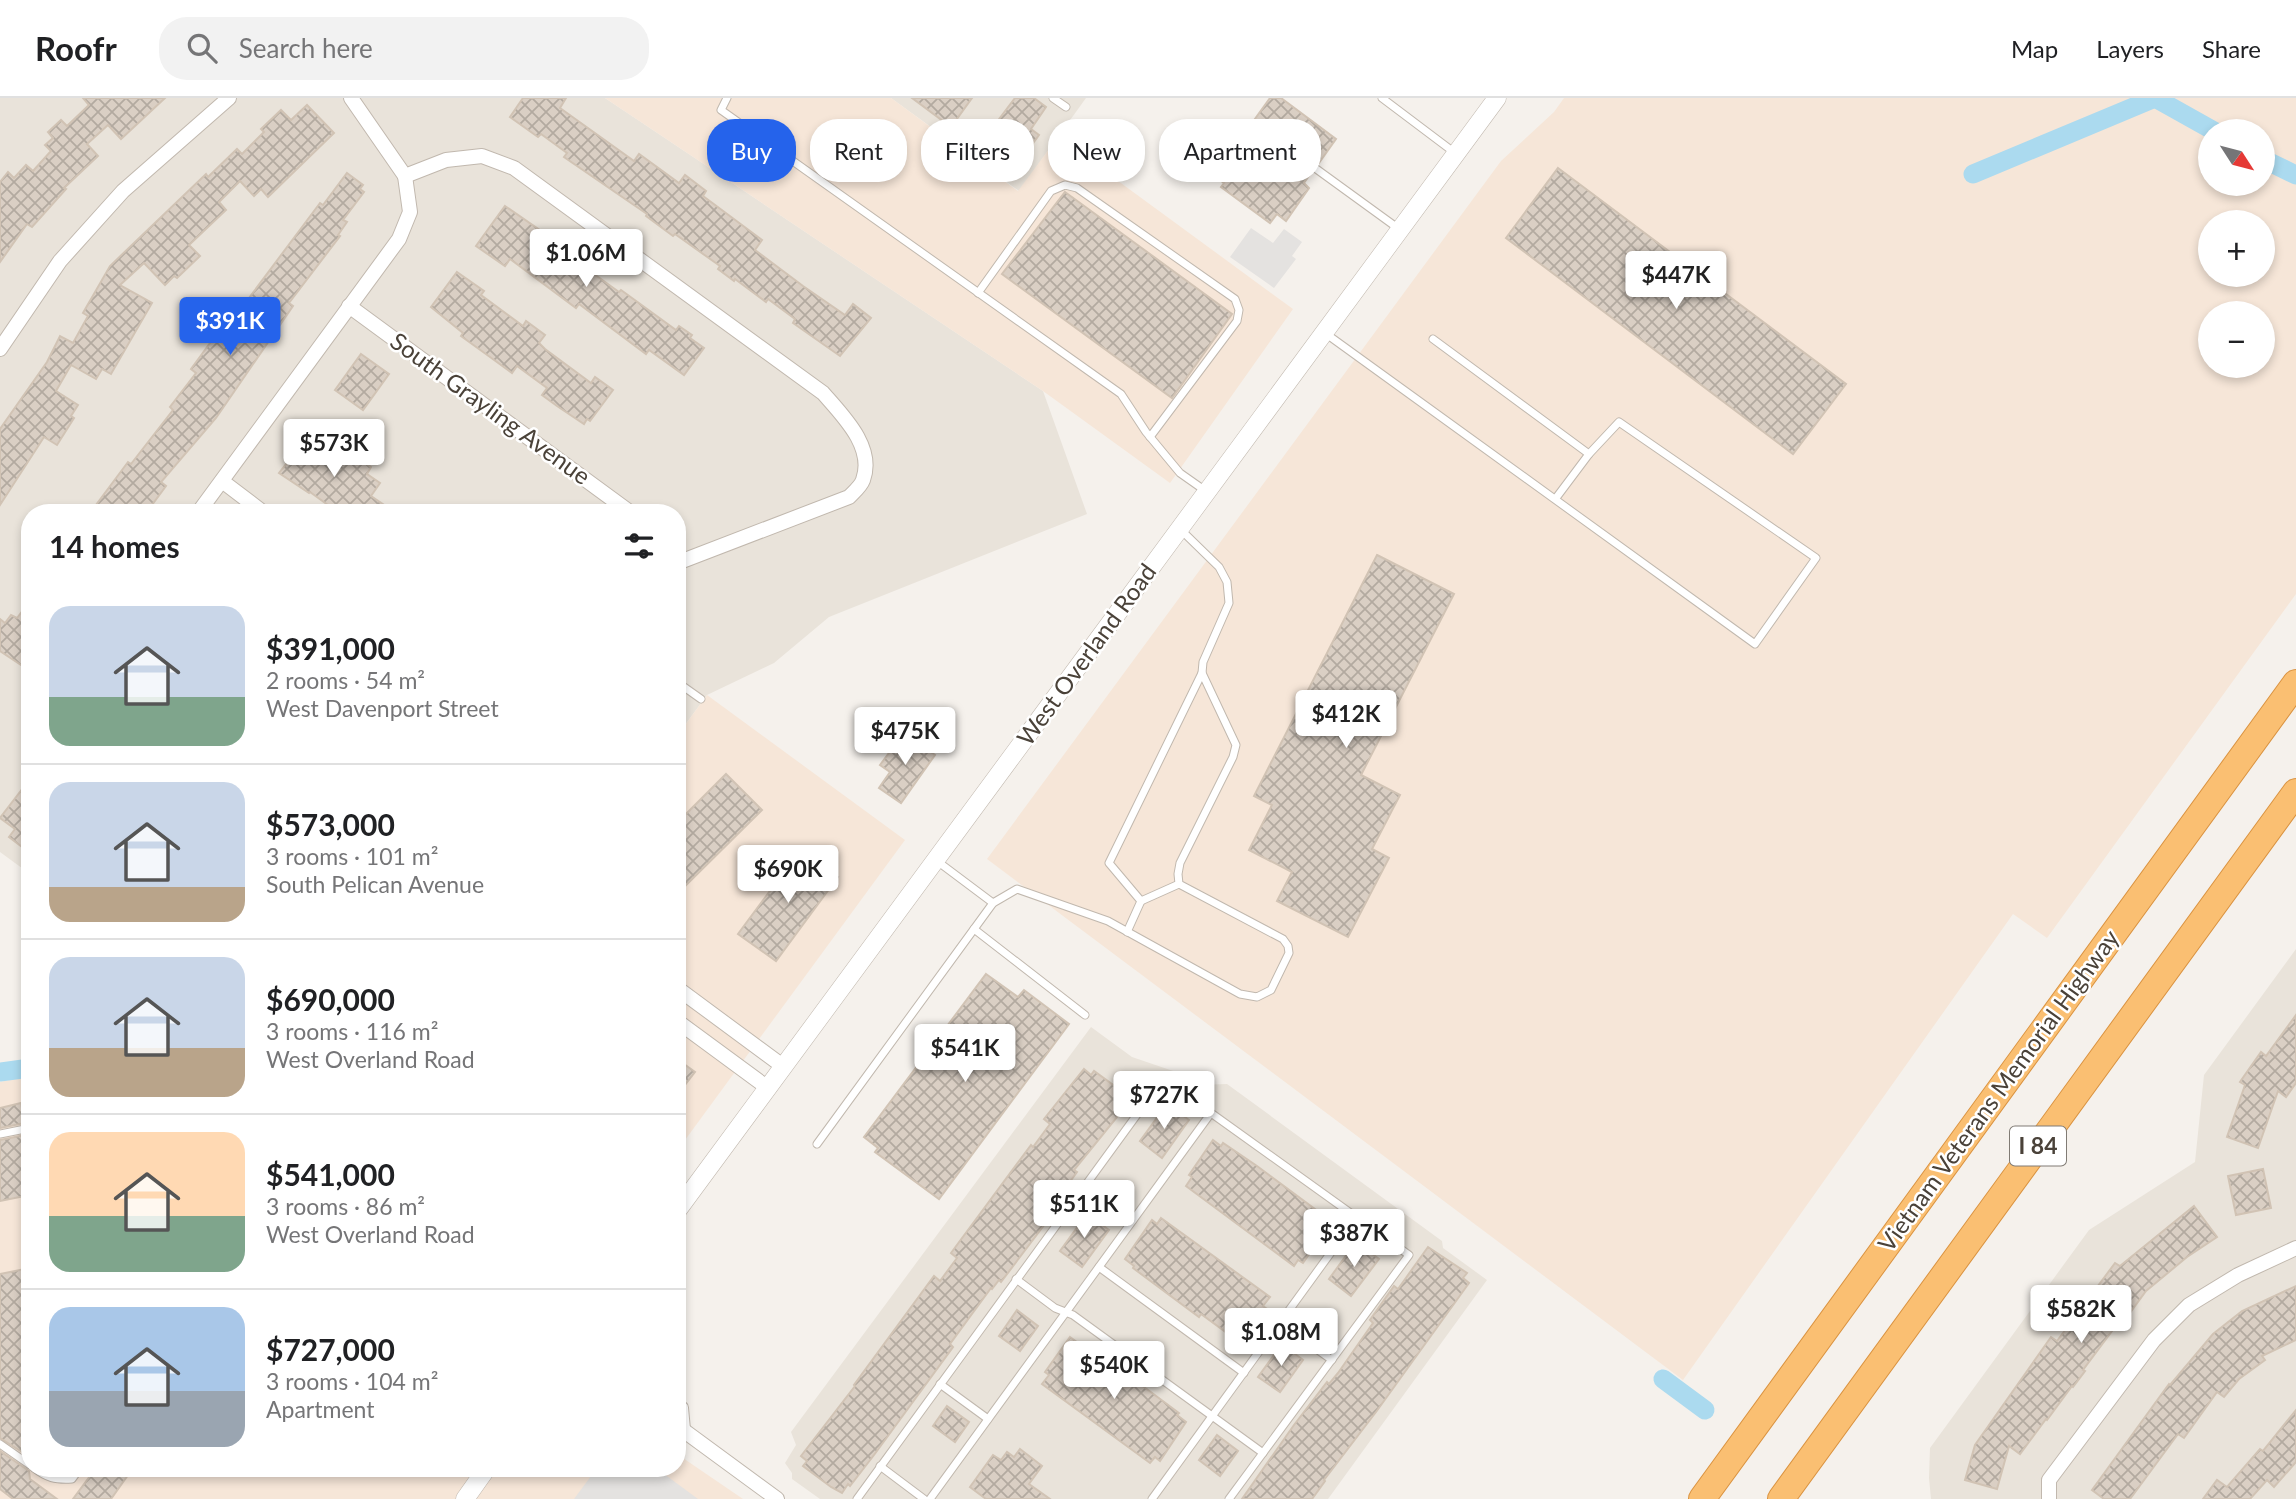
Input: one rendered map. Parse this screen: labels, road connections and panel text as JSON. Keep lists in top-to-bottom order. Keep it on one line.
{"streets":{"highway":["Vietnam Veterans Memorial Highway","I 84"],"street":["South Grayling Avenue","West Overland Road"]},"north":"bottom right","page":{"header":"Roofr","search":"Search here","nav":["Map","Layers","Share"],"map_buttons":["+","−"],"chip":["Buy","Rent","Filters","New","Apartment"],"price":["$1.06M","$447K","$391K","$573K","$412K","$475K","$690K","$541K","$727K","$511K","$387K","$582K","$1.08M","$540K"],"heading":"14 homes","list":[{"name":"$391,000","note":"2 rooms · 54 m² · West Davenport Street"},{"name":"$573,000","note":"3 rooms · 101 m² · South Pelican Avenue"},{"name":"$690,000","note":"3 rooms · 116 m² · West Overland Road"},{"name":"$541,000","note":"3 rooms · 86 m² · West Overland Road"},{"name":"$727,000","note":"3 rooms · 104 m² · Apartment"}]}}
